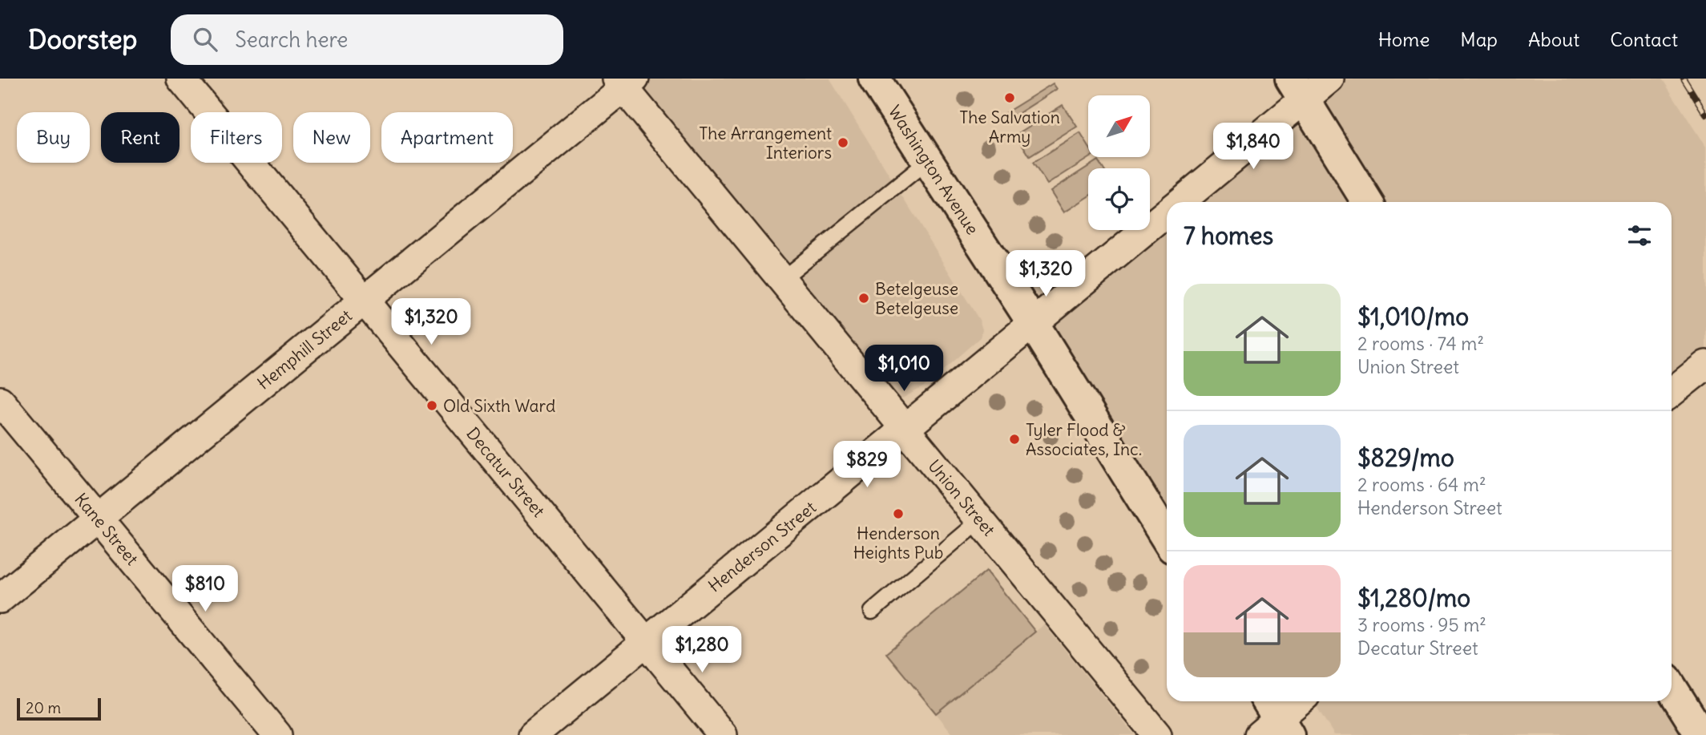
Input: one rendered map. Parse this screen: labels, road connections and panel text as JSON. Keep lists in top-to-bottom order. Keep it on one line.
{"streets":{"main road":["Washington Avenue"],"street":["Hemphill Street","Decatur Street","Union Street","Kane Street","Henderson Street"]},"crossings":[["Washington Avenue","Henderson Street"],["Hemphill Street","Decatur Street"],["Hemphill Street","Union Street"],["Hemphill Street","Kane Street"],["Decatur Street","Henderson Street"],["Union Street","Henderson Street"]],"places":["The Salvation Army","The Arrangement Interiors","Betelgeuse Betelgeuse","Old Sixth Ward","Tyler Flood & Associates, Inc.","Henderson Heights Pub"],"scale_bar":"20 m","north":"top right","page":{"header":"Doorstep","search":"Search here","nav":["Home","Map","About","Contact"],"chip":["Buy","Rent","Filters","New","Apartment"],"price":["$1,840","$1,320","$1,320","$1,010","$829","$810","$1,280"],"heading":"7 homes","list":[{"name":"$1,010/mo","note":"2 rooms · 74 m² · Union Street"},{"name":"$829/mo","note":"2 rooms · 64 m² · Henderson Street"},{"name":"$1,280/mo","note":"3 rooms · 95 m² · Decatur Street"}],"scale":"20 m"}}
